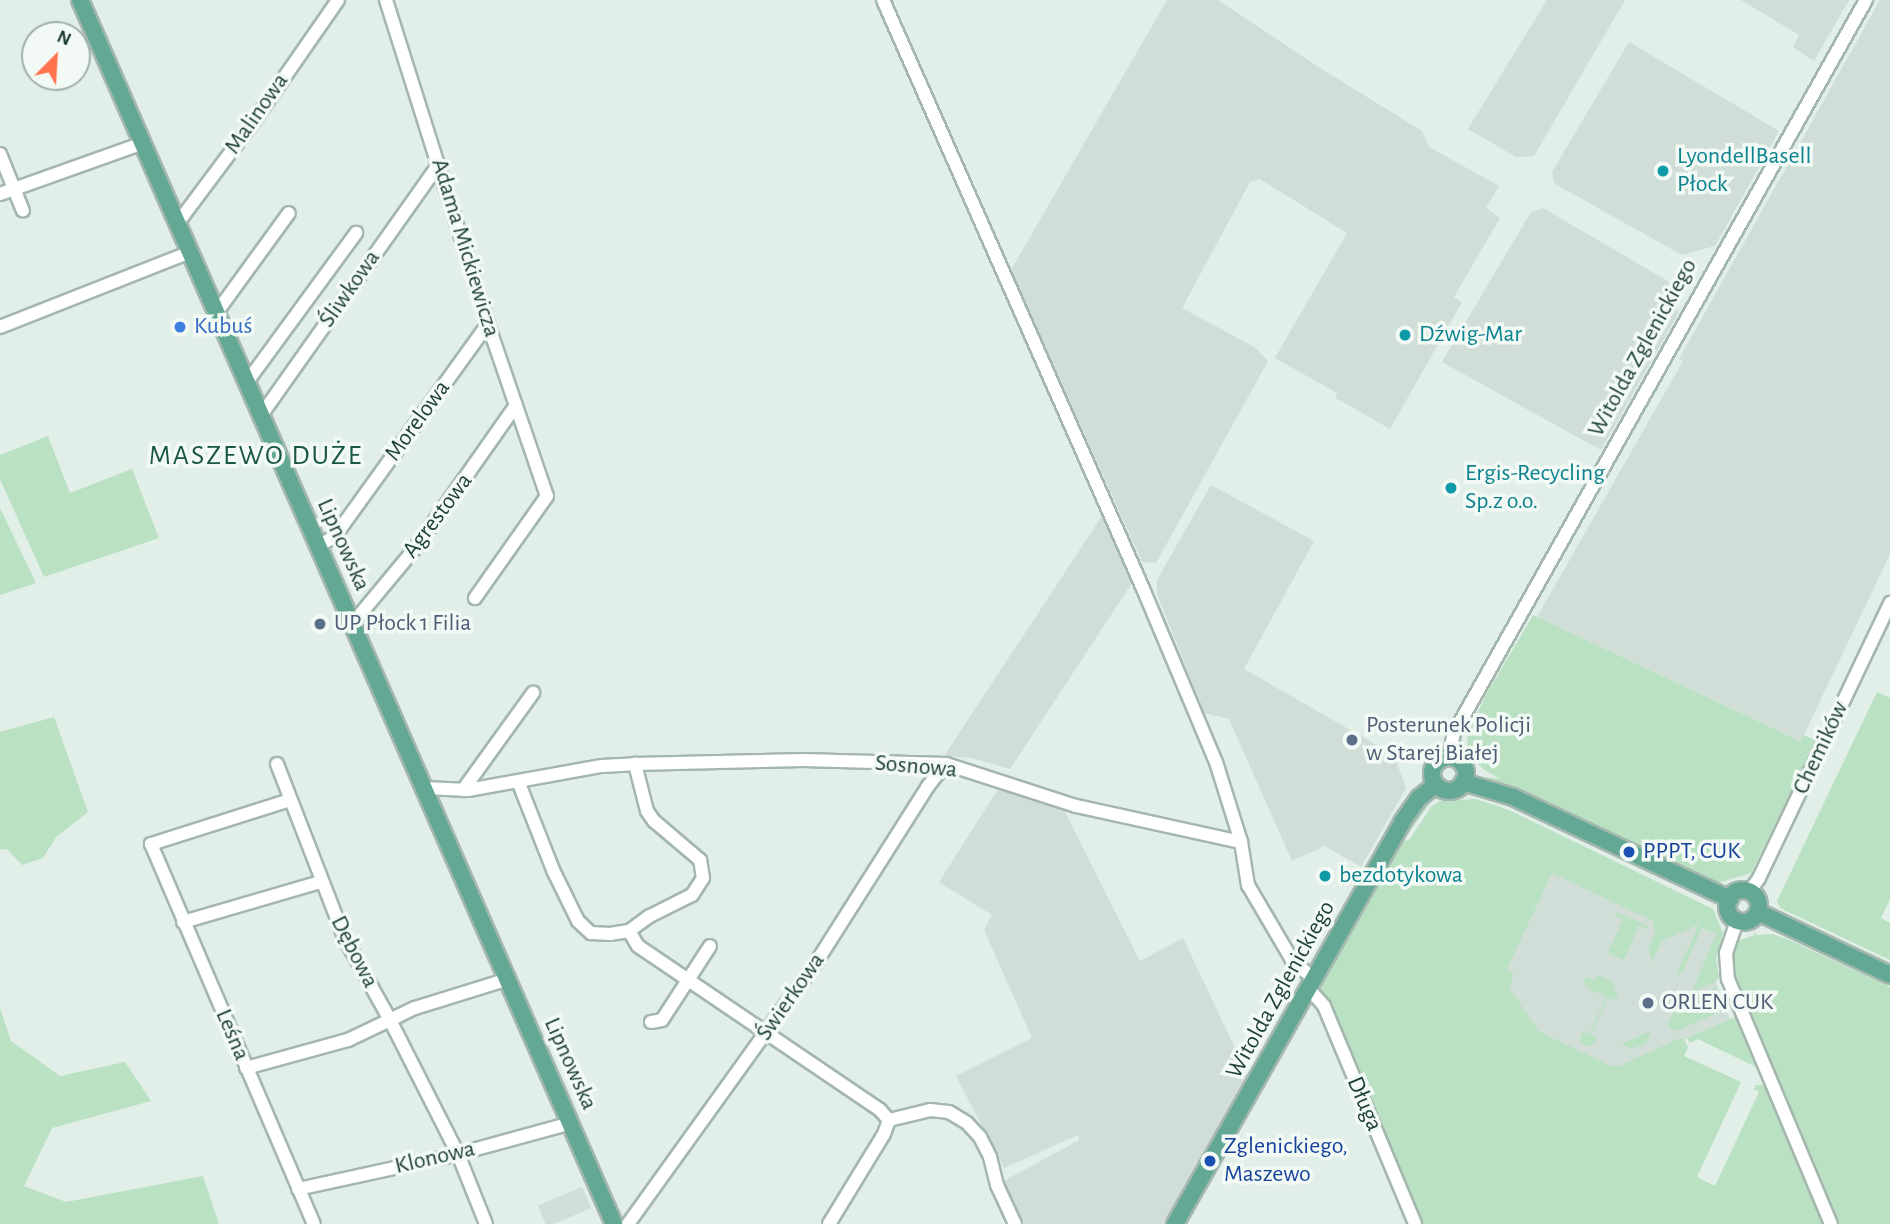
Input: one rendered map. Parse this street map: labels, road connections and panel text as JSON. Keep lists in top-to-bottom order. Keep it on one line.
{"streets":{"main road":["Witolda Zglenickiego","Lipnowska"],"street":["Malinowa","Adama Mickiewicza","Śliwkowa","Morelowa","Agrestowa","Chemików","Sosnowa","Dębowa","Świerkowa","Leśna","Długa","Klonowa"]},"crossings":[["Malinowa","Lipnowska"],["Adama Mickiewicza","Śliwkowa"],["Adama Mickiewicza","Morelowa"],["Adama Mickiewicza","Agrestowa"],["Śliwkowa","Lipnowska"],["Witolda Zglenickiego","Długa"],["Morelowa","Lipnowska"],["Agrestowa","Lipnowska"],["Lipnowska","Sosnowa"],["Lipnowska","Klonowa"],["Sosnowa","Świerkowa"],["Dębowa","Leśna"],["Dębowa","Klonowa"],["Leśna","Klonowa"]],"districts":["MASZEWO DUŻE"],"places":["LyondellBasell Płock","Kubuś","Dźwig-Mar","Ergis-Recycling Sp.z o.o.","UP Płock 1 Filia","Posterunek Policji w Starej Białej","PPPT, CUK","bezdotykowa","ORLEN CUK","Zglenickiego, Maszewo"],"north":"top right"}
